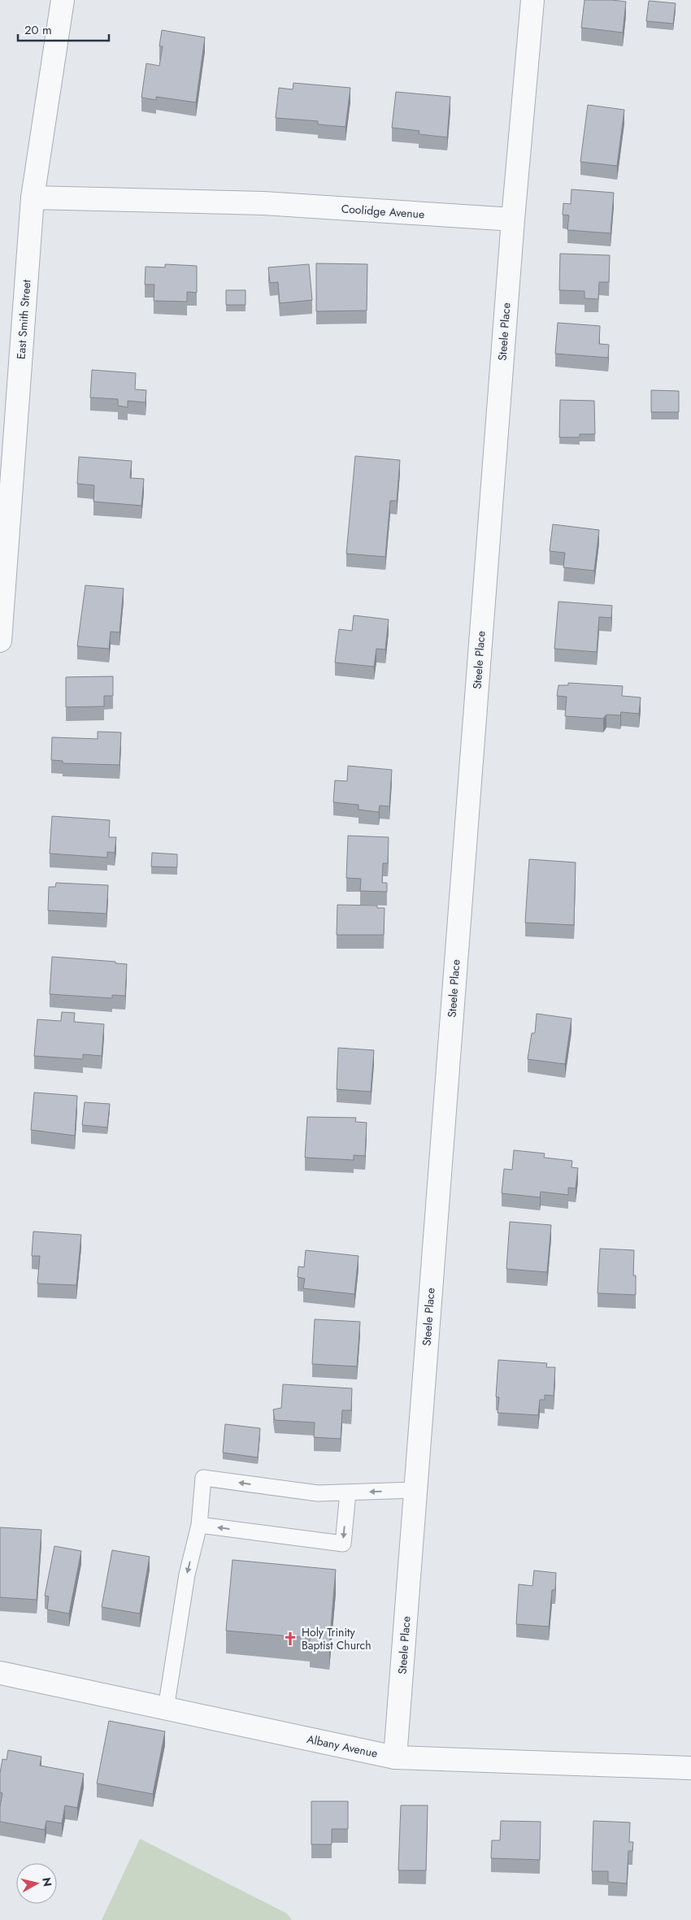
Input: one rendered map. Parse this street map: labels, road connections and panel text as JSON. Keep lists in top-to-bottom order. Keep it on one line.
{"streets":{"street":["Coolidge Avenue","East Smith Street","Steele Place","Albany Avenue"]},"crossings":[["Coolidge Avenue","East Smith Street"],["Coolidge Avenue","Steele Place"],["Steele Place","Albany Avenue"]],"places":{"church":["Holy Trinity Baptist Church"]},"scale_bar":"20 m","north":"right"}
